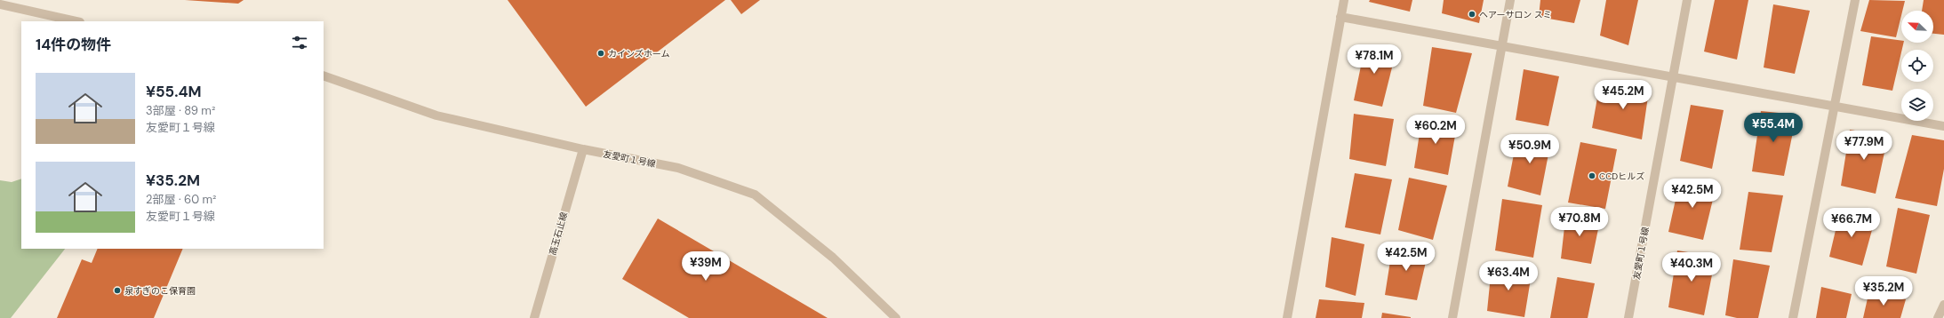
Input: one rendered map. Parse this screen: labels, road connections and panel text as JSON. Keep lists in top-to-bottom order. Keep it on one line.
{"streets":{"street":["友愛町１号線","高玉石止線"]},"crossings":[["友愛町１号線","高玉石止線"]],"places":["ヘアーサロン スミ","カインズホーム","CCDヒルズ","泉すぎのこ保育園"],"north":"top left","page":{"heading":"14件の物件","price":["¥78.1M","¥45.2M","¥55.4M","¥60.2M","¥77.9M","¥50.9M","¥42.5M","¥70.8M","¥66.7M","¥42.5M","¥39M","¥40.3M","¥63.4M","¥35.2M"],"list":[{"name":"¥55.4M","note":"3部屋 · 89 m² · 友愛町１号線"},{"name":"¥35.2M","note":"2部屋 · 60 m² · 友愛町１号線"}]}}
